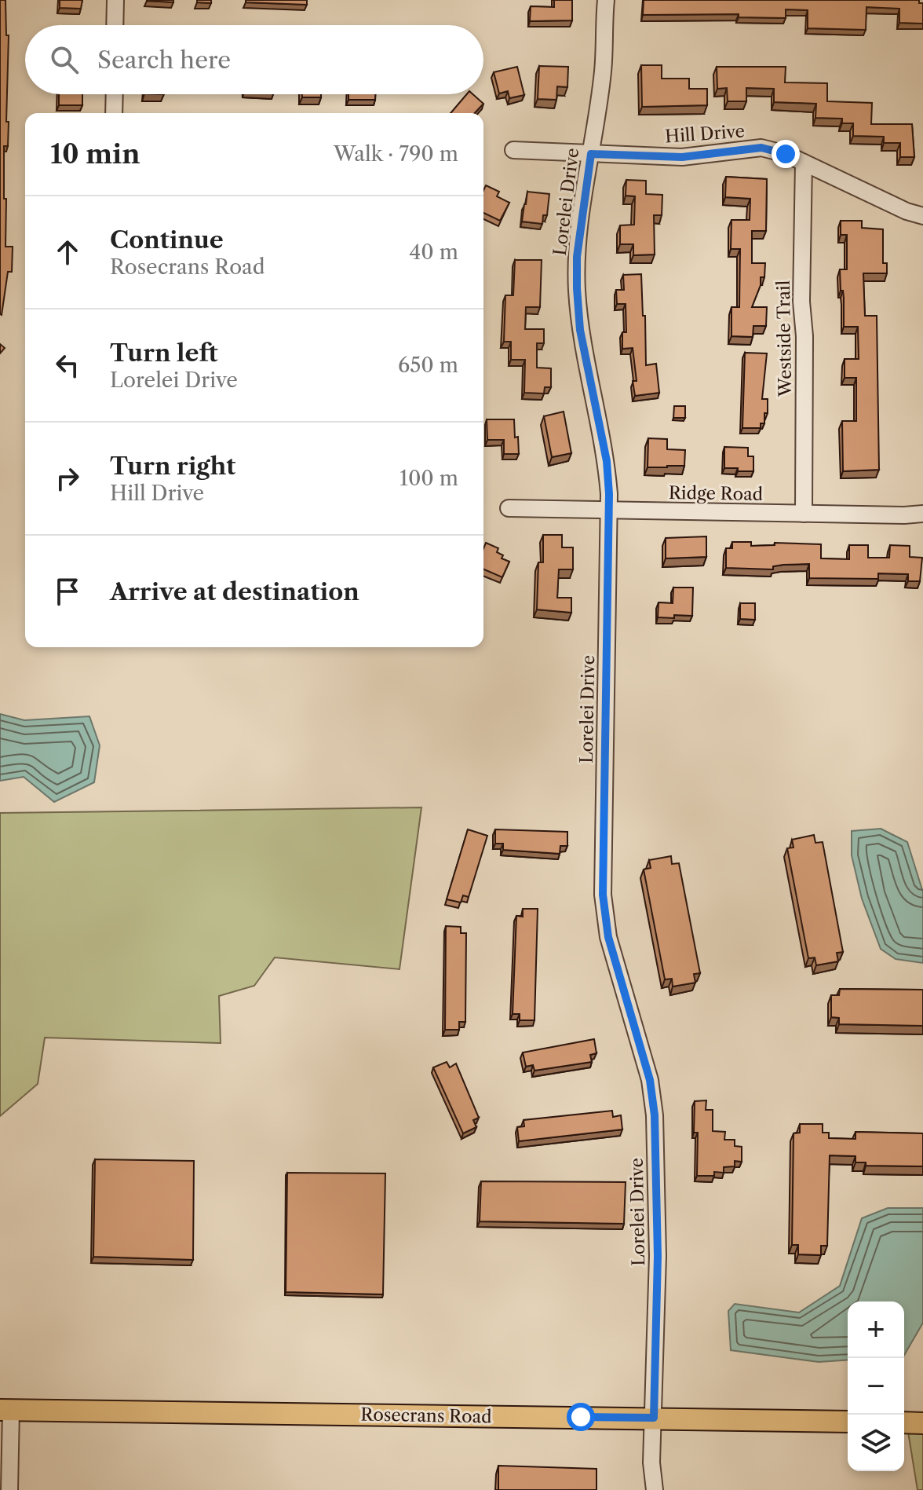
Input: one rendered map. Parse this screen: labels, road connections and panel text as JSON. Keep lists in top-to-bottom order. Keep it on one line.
{"streets":{"main road":["Rosecrans Road"],"street":["Hill Drive","Lorelei Drive","Westside Trail","Ridge Road"]},"crossings":[["Hill Drive","Lorelei Drive"],["Hill Drive","Westside Trail"],["Lorelei Drive","Ridge Road"],["Lorelei Drive","Rosecrans Road"],["Westside Trail","Ridge Road"]],"page":{"search":"Search here","heading":["10 min","Walk · 790 m"],"list":[["Continue","Rosecrans Road","40 m"],["Turn left","Lorelei Drive","650 m"],["Turn right","Hill Drive","100 m"],"Arrive at destination"],"map_buttons":["+","−"]}}
